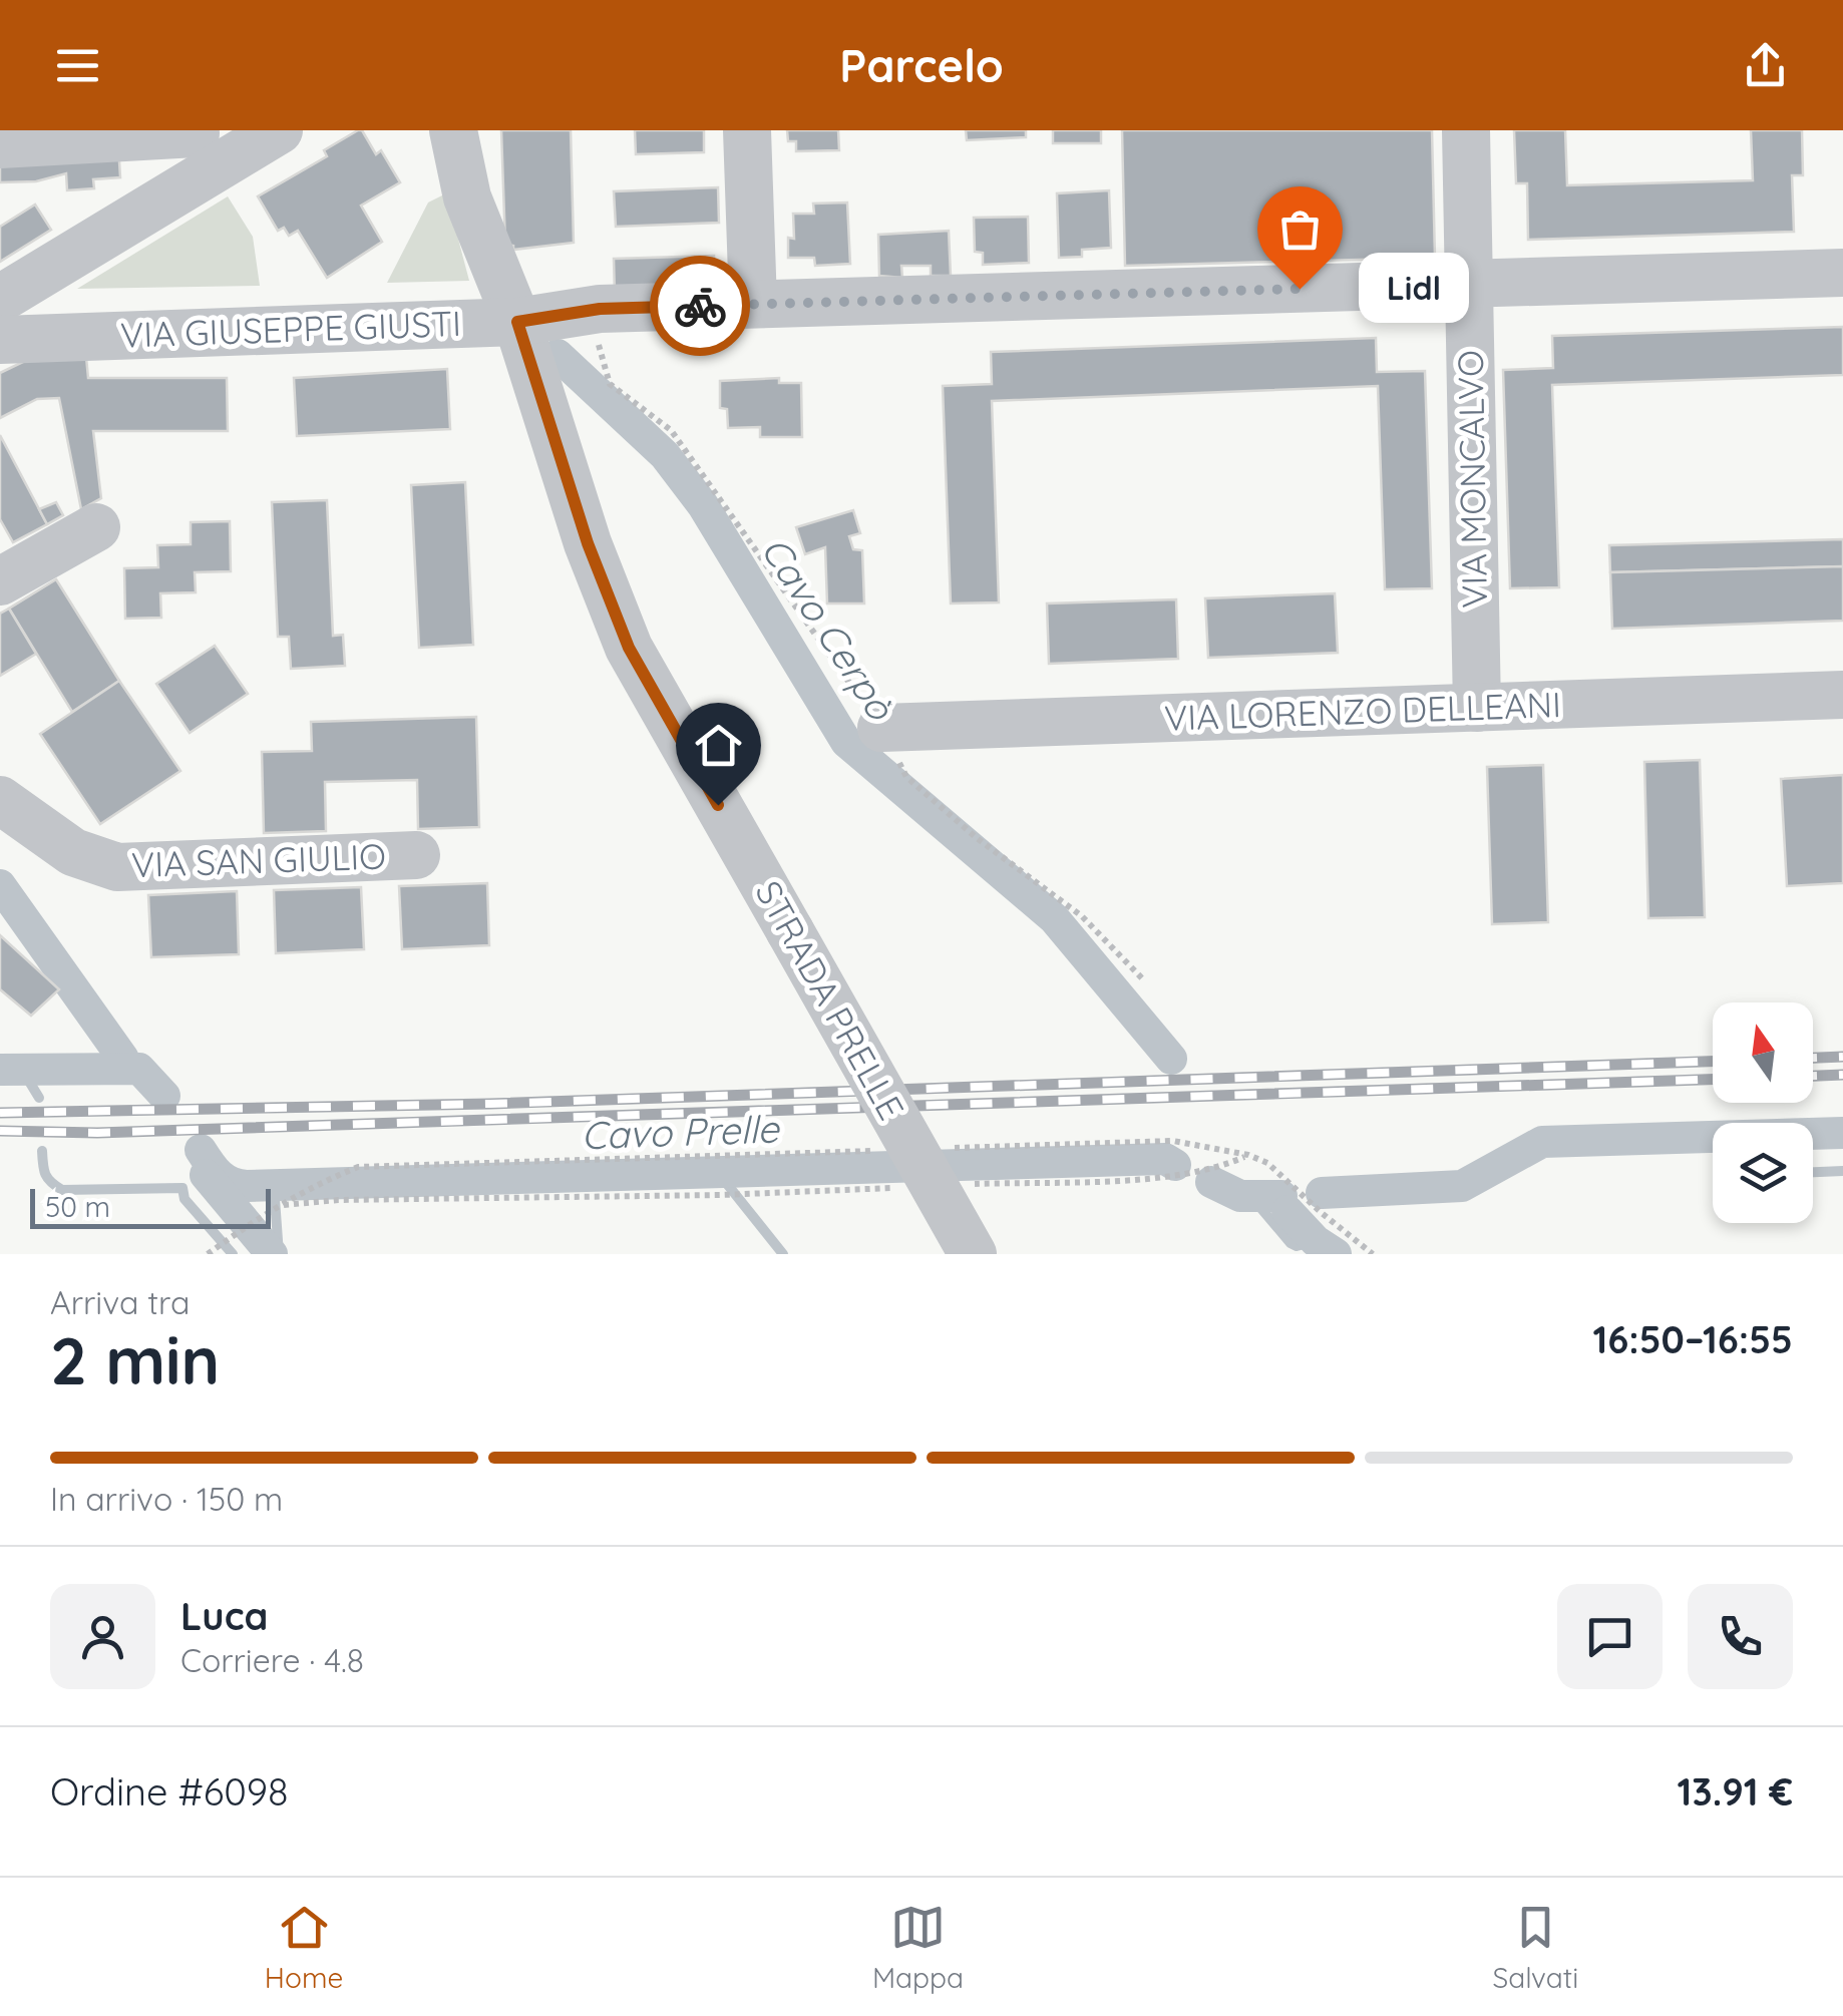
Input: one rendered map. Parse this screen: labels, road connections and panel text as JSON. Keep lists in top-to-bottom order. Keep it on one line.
{"streets":{"street":["VIA GIUSEPPE GIUSTI","VIA MONCALVO","VIA LORENZO DELLEANI","VIA SAN GIULIO","STRADA PRELLE"]},"crossings":[["VIA GIUSEPPE GIUSTI","VIA MONCALVO"],["VIA GIUSEPPE GIUSTI","STRADA PRELLE"],["VIA MONCALVO","VIA LORENZO DELLEANI"]],"water":["Cavo Cerpò","Cavo Prelle"],"places":["Lidl"],"scale_bar":"50 m","north":"top","page":{"header":"Parcelo","bubble":"Lidl","scale":"50 m","heading":["2 min","Arriva tra","16:50–16:55"],"panel":["Luca","Corriere · 4.8","Ordine #6098","13.91 €"],"bar":"In arrivo · 150 m","tabs":["Home","Mappa","Salvati"]}}
